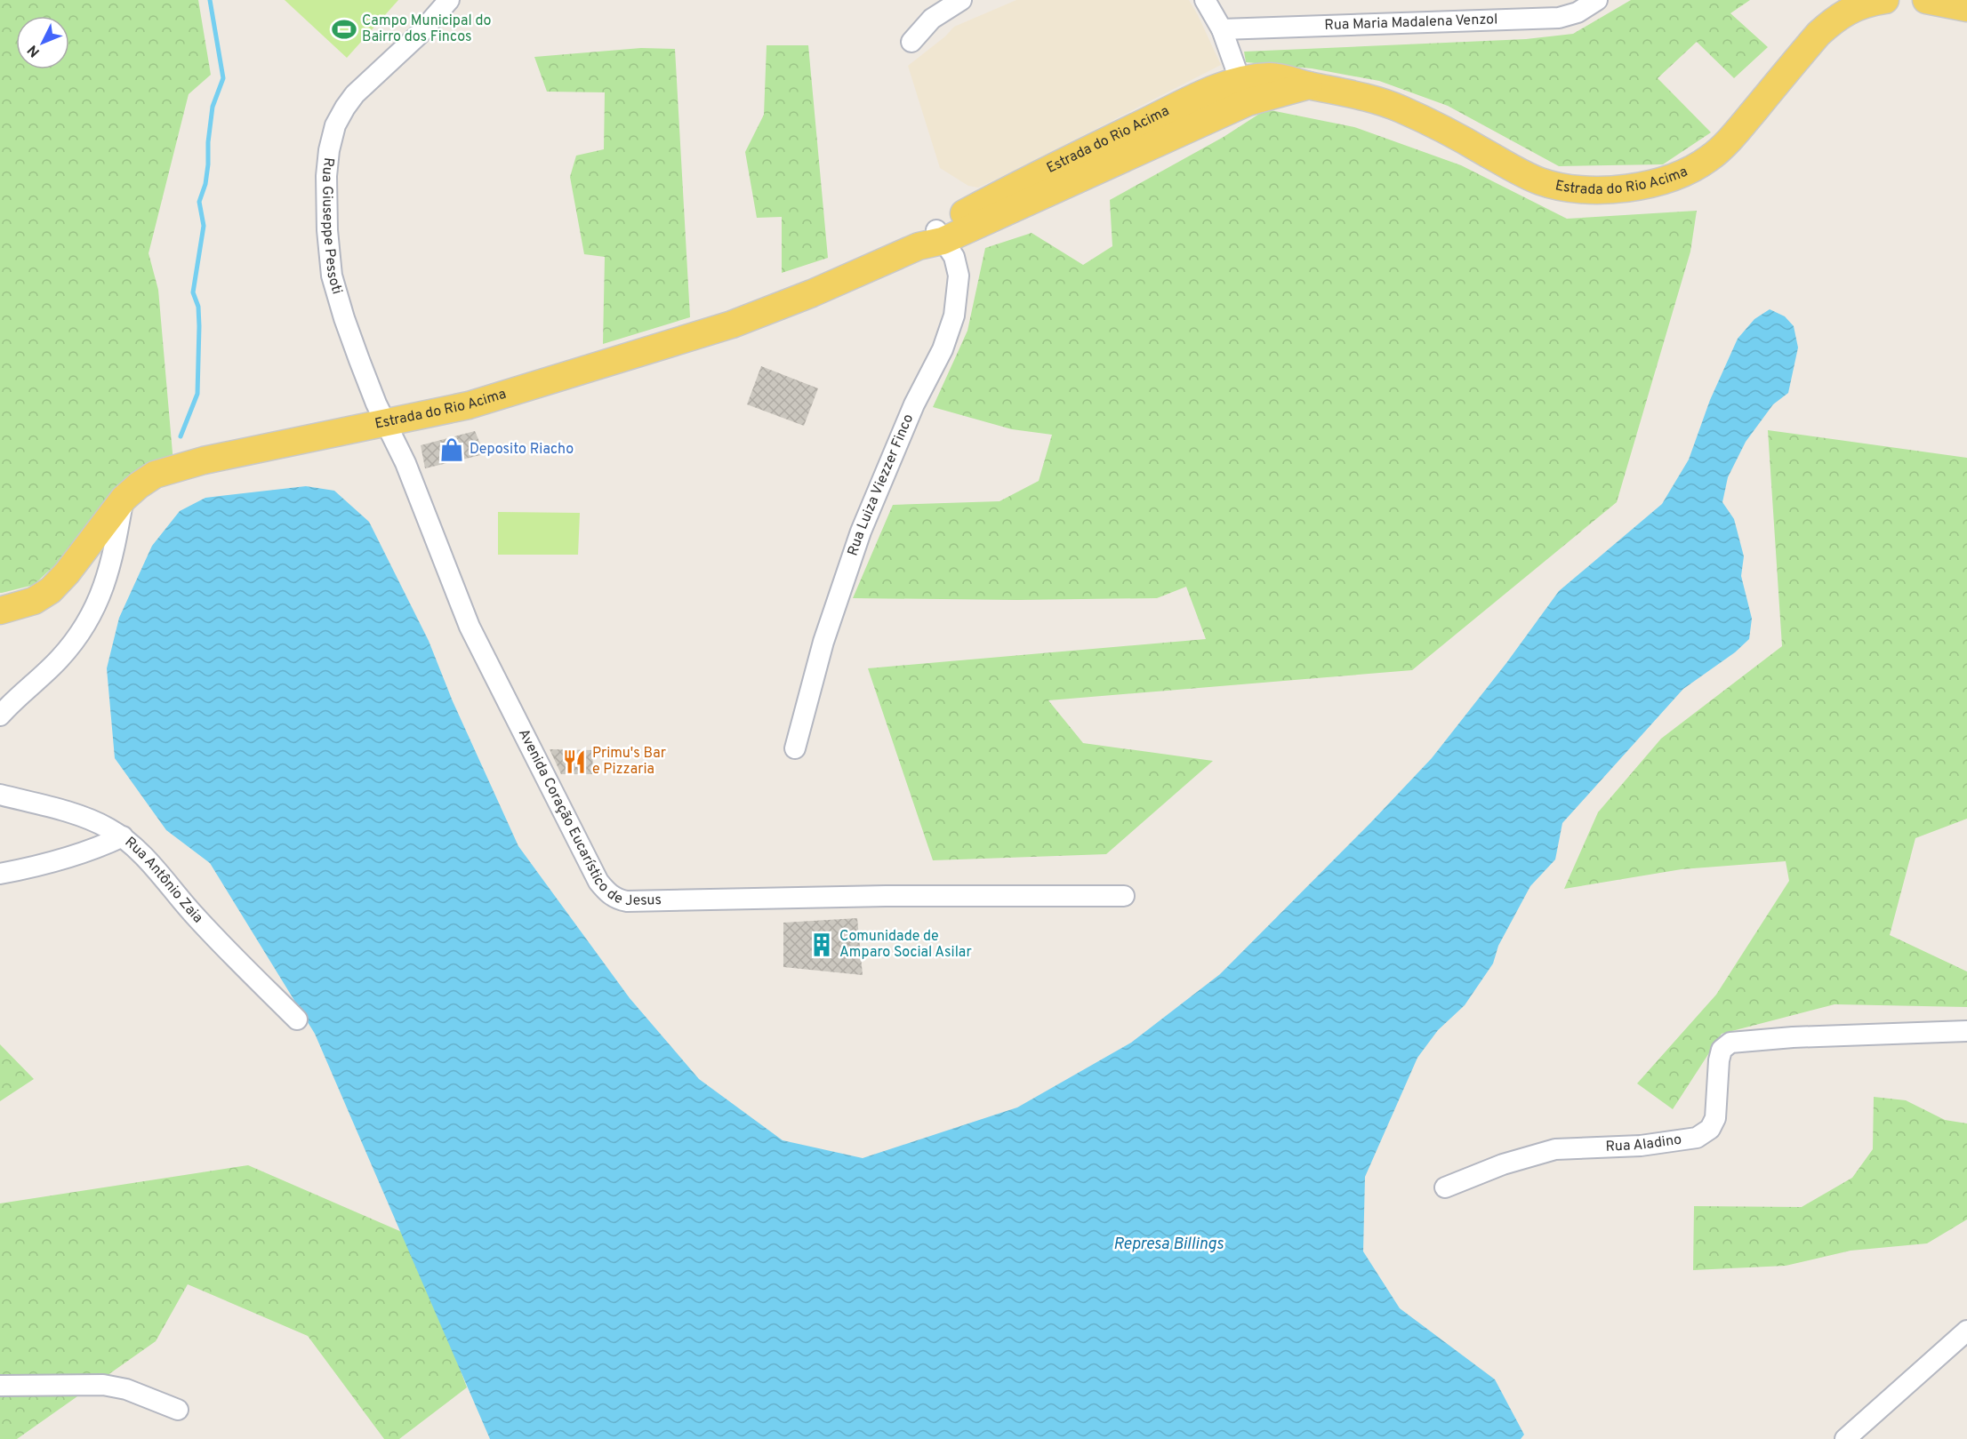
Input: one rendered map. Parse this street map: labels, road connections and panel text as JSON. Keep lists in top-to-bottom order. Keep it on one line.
{"streets":{"main road":["Estrada do Rio Acima"],"street":["Rua Maria Madalena Venzol","Rua Giuseppe Pessoti","Rua Luiza Viezzer Finco","Avenida Coração Eucarístico de Jesus","Rua Antônio Zaia","Rua Aladino"]},"crossings":[["Estrada do Rio Acima","Rua Giuseppe Pessoti"],["Estrada do Rio Acima","Rua Luiza Viezzer Finco"],["Estrada do Rio Acima","Avenida Coração Eucarístico de Jesus"],["Rua Giuseppe Pessoti","Avenida Coração Eucarístico de Jesus"]],"water":["Represa Billings"],"places":{"sports":["Campo Municipal do Bairro dos Fincos"],"shop":["Deposito Riacho"],"restaurant":["Primu's Bar e Pizzaria"],"building":["Comunidade de Amparo Social Asilar"]},"north":"bottom left"}
